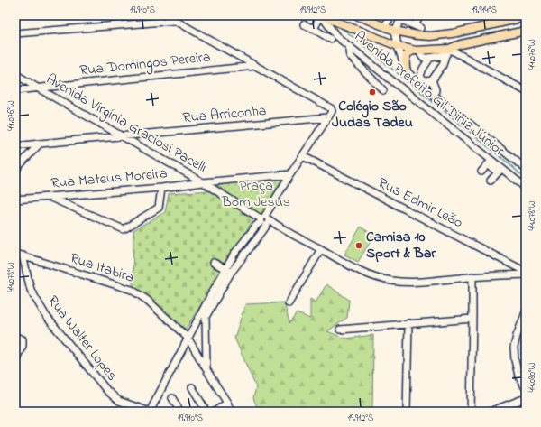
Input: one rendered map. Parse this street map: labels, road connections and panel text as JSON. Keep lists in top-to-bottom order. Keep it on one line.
{"streets":{"street":["Rua Domingos Pereira","Avenida Prefeito Gil Diniz Júnior","Rua Arriconha","Avenida Virgínia Graciosi Pacelli","Rua Mateus Moreira","Rua Edmir Leão","Rua Itabira","Rua Walter Lopes"]},"crossings":[["Rua Domingos Pereira","Avenida Virgínia Graciosi Pacelli"],["Rua Arriconha","Avenida Virgínia Graciosi Pacelli"],["Avenida Virgínia Graciosi Pacelli","Rua Mateus Moreira"],["Avenida Virgínia Graciosi Pacelli","Rua Edmir Leão"],["Rua Itabira","Rua Walter Lopes"]],"parks":["Praça Bom Jesus"],"places":["Colégio São Judas Tadeu","Camisa 10 Sport & Bar"],"coordinates":["19.910°S","19.912°S","19.914°S","44.076°W","44.078°W","44.080°W"]}
